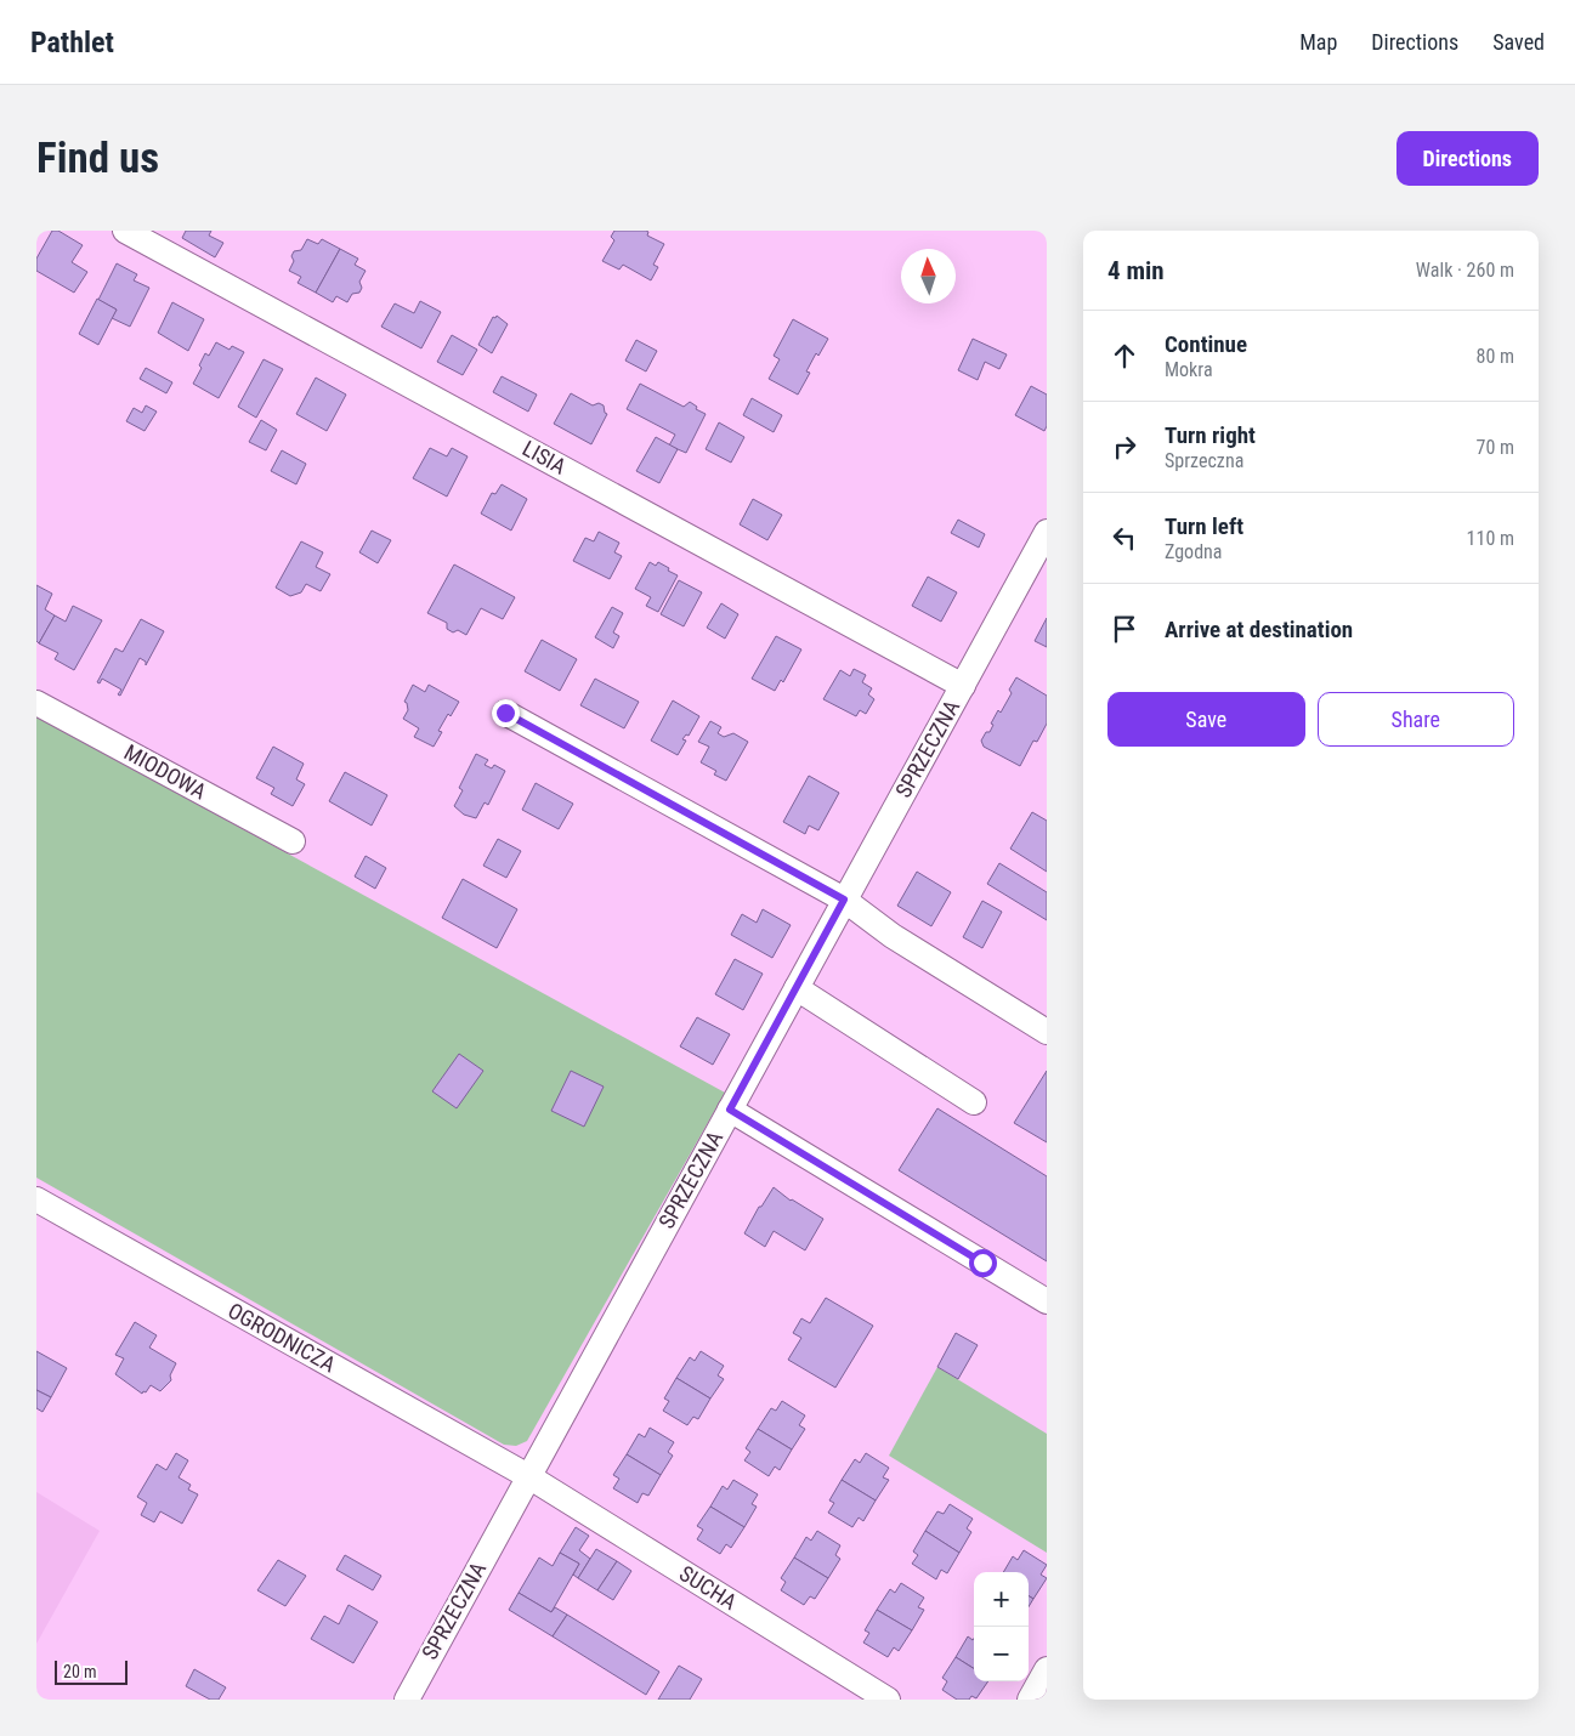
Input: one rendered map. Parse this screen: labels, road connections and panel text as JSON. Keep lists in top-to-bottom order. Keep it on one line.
{"streets":{"street":["LISIA","SPRZECZNA","MIODOWA","OGRODNICZA","SUCHA"]},"crossings":[["LISIA","SPRZECZNA"],["SPRZECZNA","OGRODNICZA"],["SPRZECZNA","SUCHA"],["OGRODNICZA","SUCHA"]],"scale_bar":"20 m","north":"top","page":{"header":"Pathlet","nav":["Map","Directions","Saved"],"buttons":["Directions",["Save","Share"]],"title":"Find us","heading":["4 min","Walk · 260 m"],"list":[["Continue","Mokra","80 m"],["Turn right","Sprzeczna","70 m"],["Turn left","Zgodna","110 m"],"Arrive at destination"],"map_buttons":["+","−"],"scale":"20 m"}}
